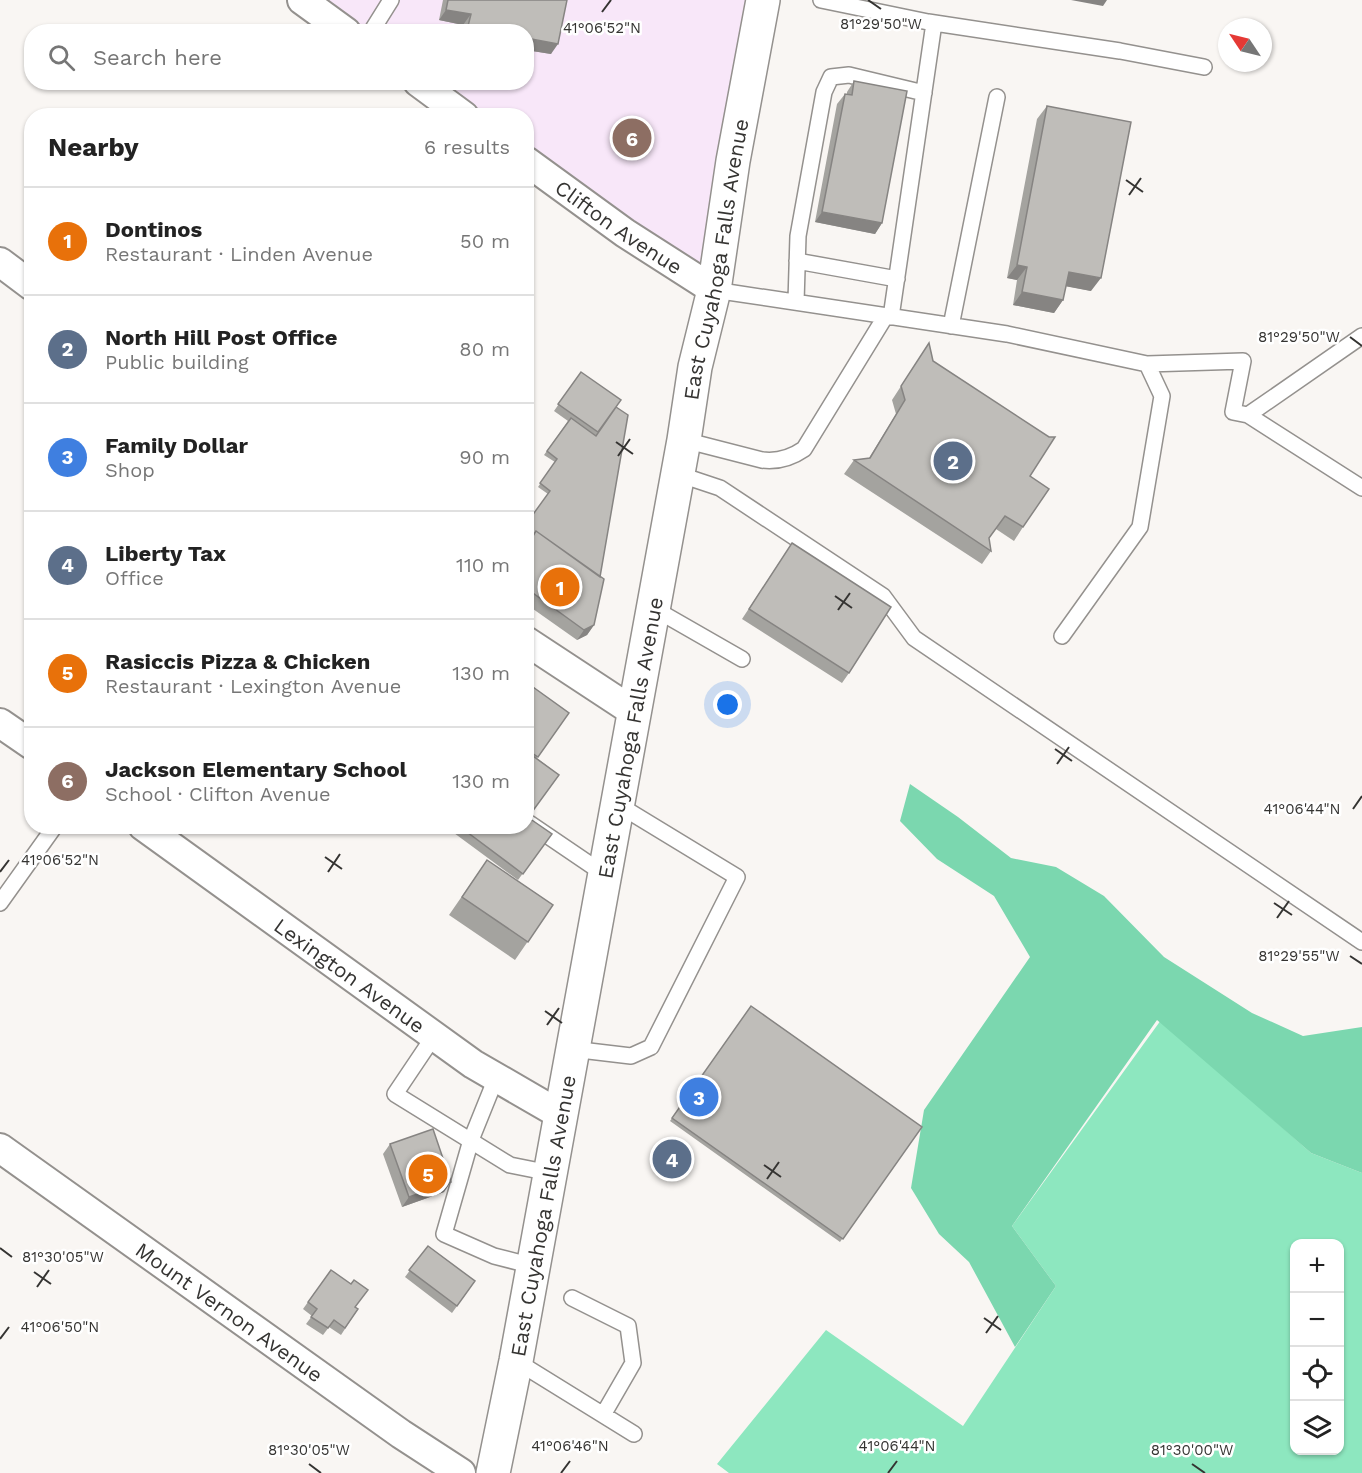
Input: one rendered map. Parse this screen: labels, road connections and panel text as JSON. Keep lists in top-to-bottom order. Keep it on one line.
{"streets":{"street":["Clifton Avenue","East Cuyahoga Falls Avenue","Lexington Avenue","Mount Vernon Avenue"]},"crossings":[["Clifton Avenue","East Cuyahoga Falls Avenue"],["East Cuyahoga Falls Avenue","Lexington Avenue"]],"north":"top left","page":{"search":"Search here","heading":["Nearby","6 results"],"pins":["6","2","1","3","4","5"],"list":[{"mark":"1","name":"Dontinos","note":"Restaurant · Linden Avenue","value":"50 m"},{"mark":"2","name":"North Hill Post Office","note":"Public building","value":"80 m"},{"mark":"3","name":"Family Dollar","note":"Shop","value":"90 m"},{"mark":"4","name":"Liberty Tax","note":"Office","value":"110 m"},{"mark":"5","name":"Rasiccis Pizza & Chicken","note":"Restaurant · Lexington Avenue","value":"130 m"},{"mark":"6","name":"Jackson Elementary School","note":"School · Clifton Avenue","value":"130 m"}],"map_buttons":["+","−"]},"coordinates":["81°29'50\"W","41°06'52\"N","41°06'44\"N","81°29'55\"W","81°30'05\"W","41°06'50\"N","41°06'46\"N","81°30'00\"W"]}
